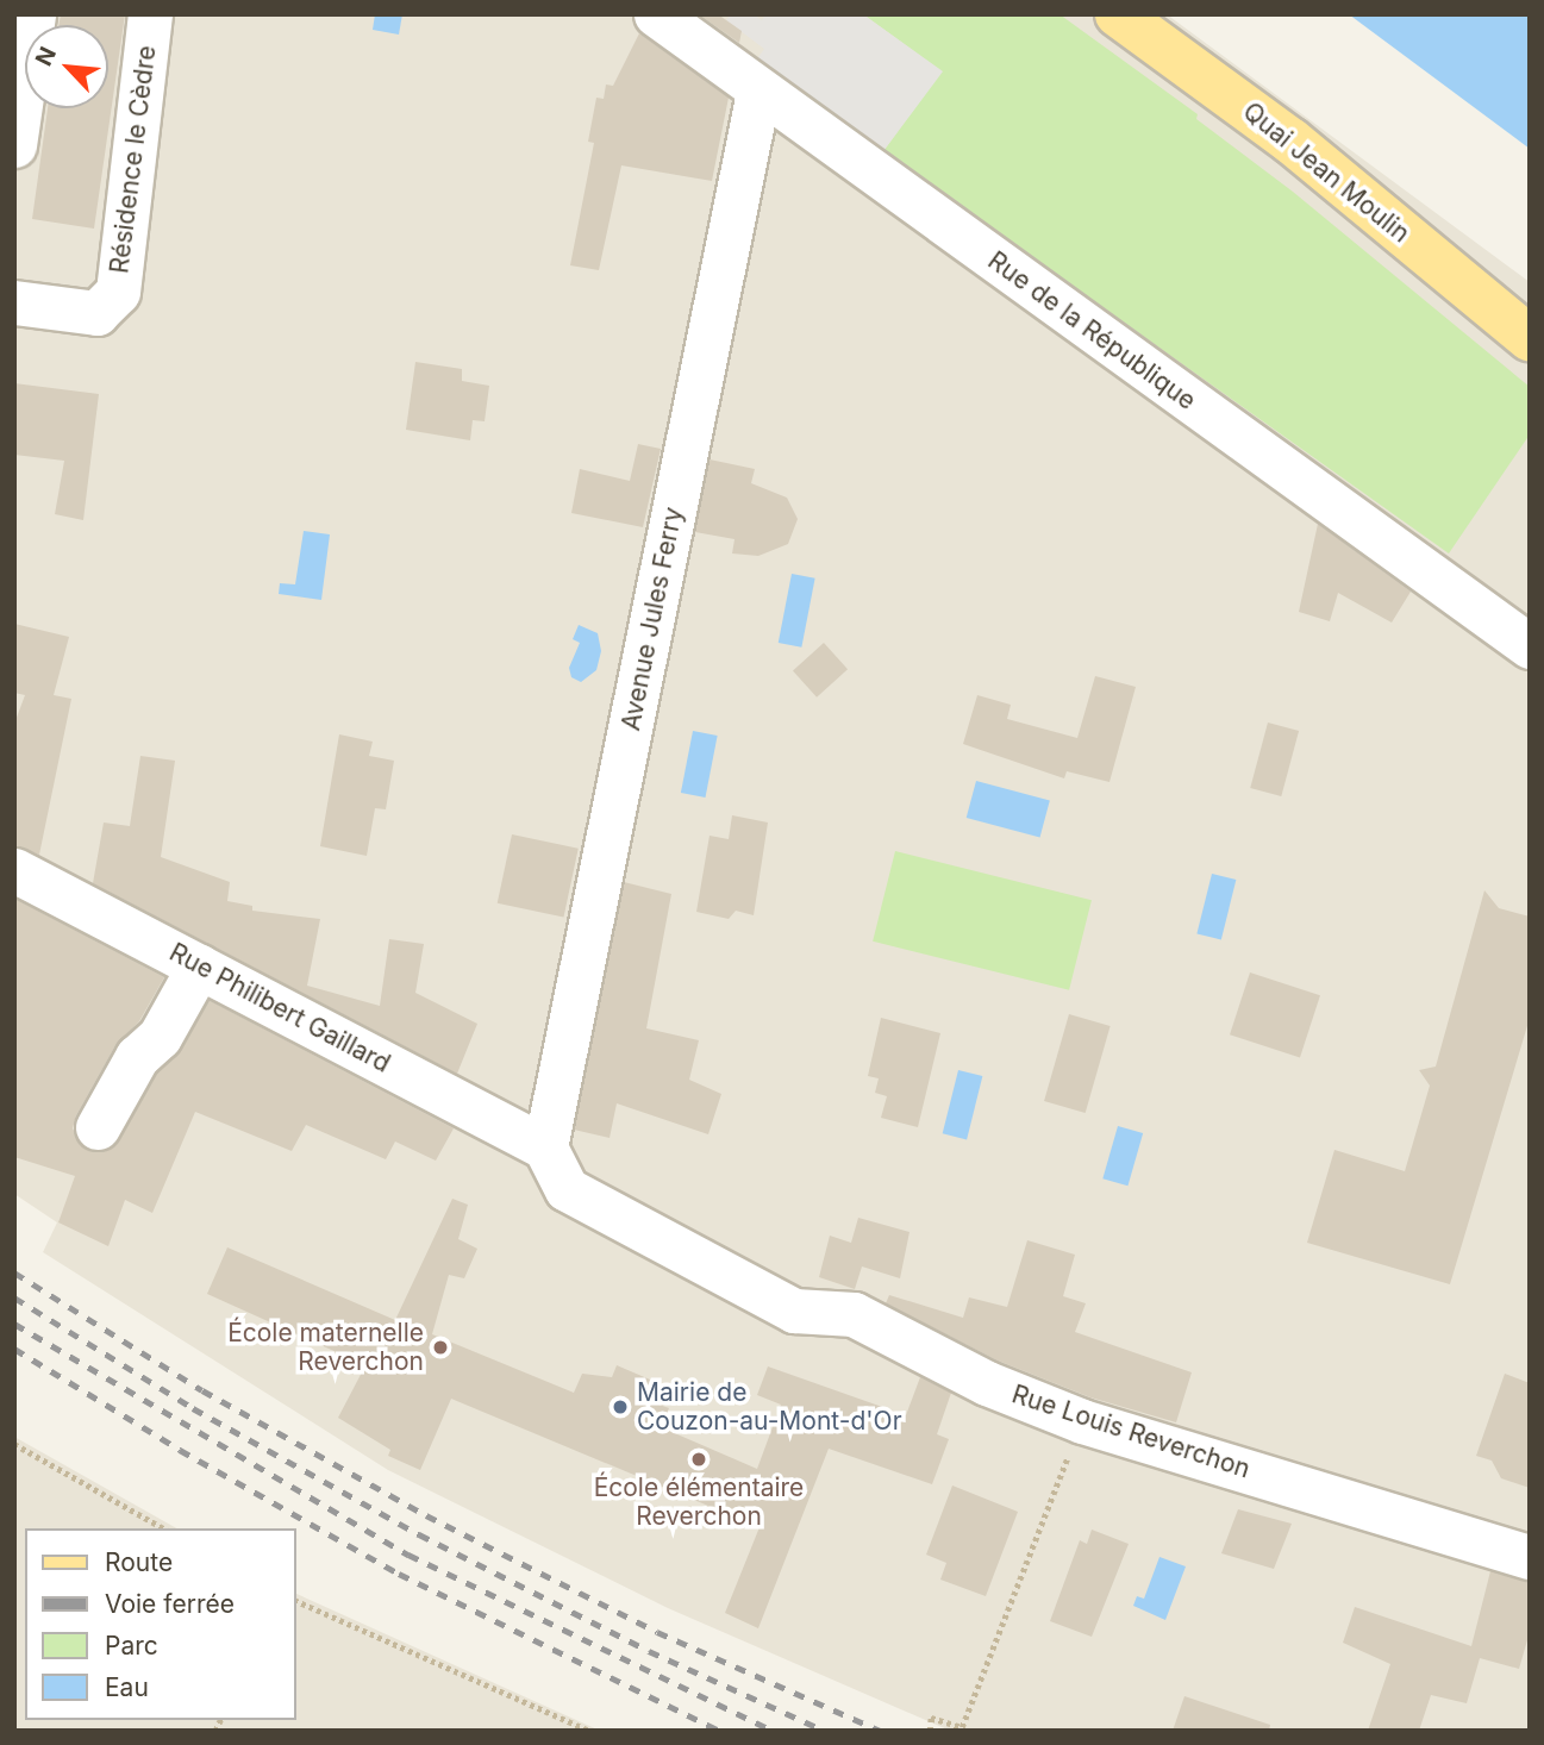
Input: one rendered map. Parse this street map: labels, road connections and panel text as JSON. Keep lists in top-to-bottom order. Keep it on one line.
{"streets":{"main road":["Quai Jean Moulin"],"street":["Résidence le Cèdre","Rue de la République","Avenue Jules Ferry","Rue Philibert Gaillard","Rue Louis Reverchon"]},"crossings":[["Rue de la République","Avenue Jules Ferry"],["Avenue Jules Ferry","Rue Philibert Gaillard"],["Avenue Jules Ferry","Rue Louis Reverchon"],["Rue Philibert Gaillard","Rue Louis Reverchon"]],"places":["École maternelle Reverchon","Mairie de Couzon-au-Mont-d'Or","École élémentaire Reverchon"],"legend":["Route","Voie ferrée","Parc","Eau"],"north":"top left"}
